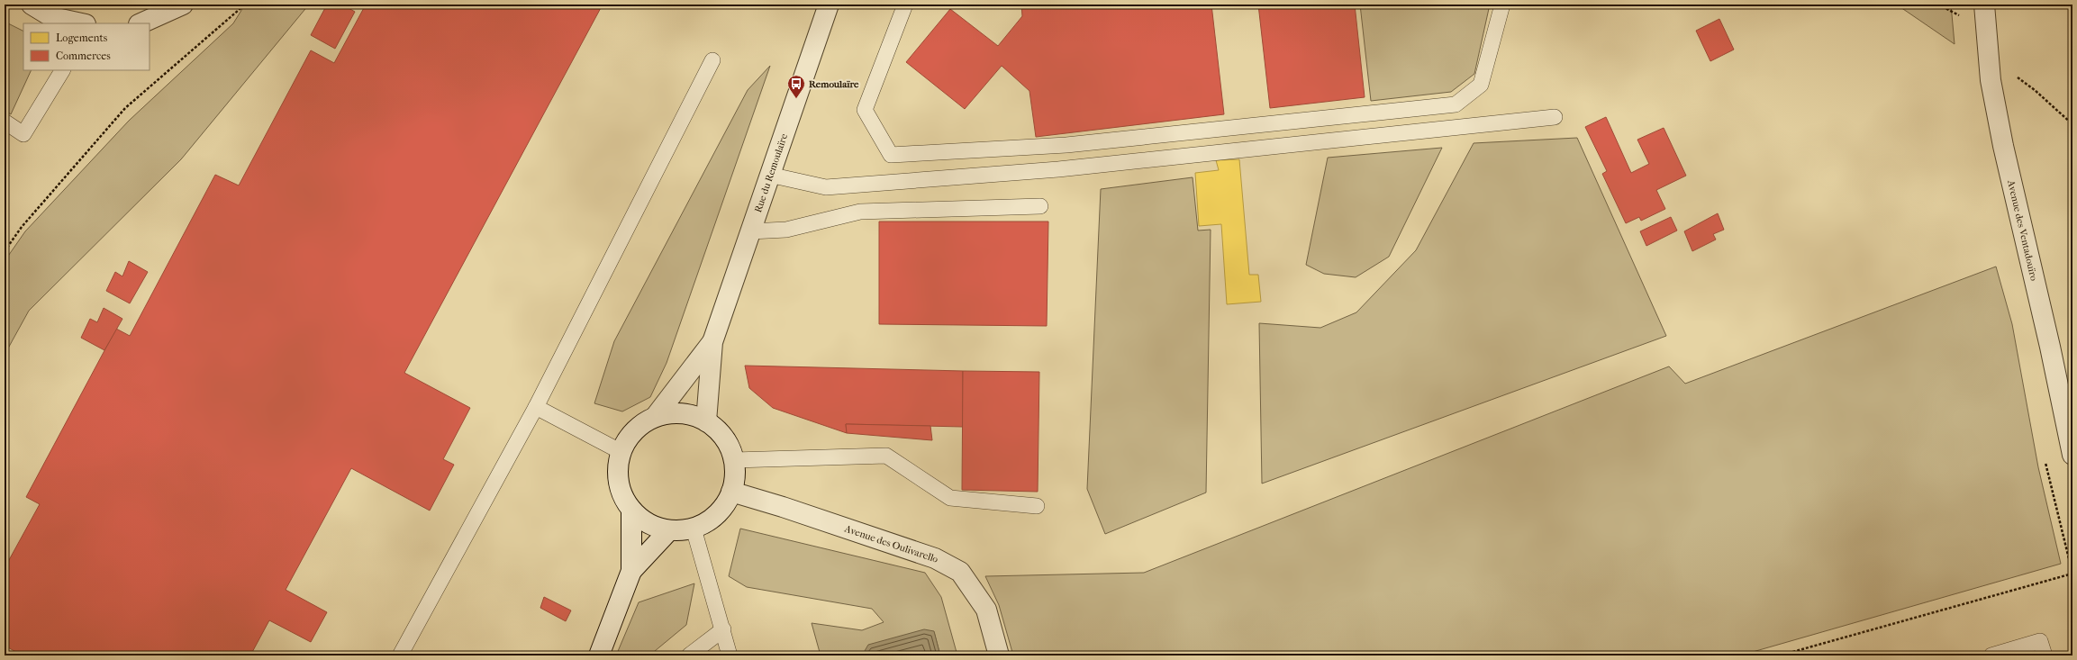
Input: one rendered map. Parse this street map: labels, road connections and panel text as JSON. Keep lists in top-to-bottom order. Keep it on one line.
{"streets":{"street":["Rue du Remoulaïre","Avenue des Ventadouïro","Avenue des Oulivarello"]},"crossings":[["Rue du Remoulaïre","Avenue des Oulivarello"]],"places":{"bus stop":["Remoulaïre"]},"legend":["Logements","Commerces"]}
